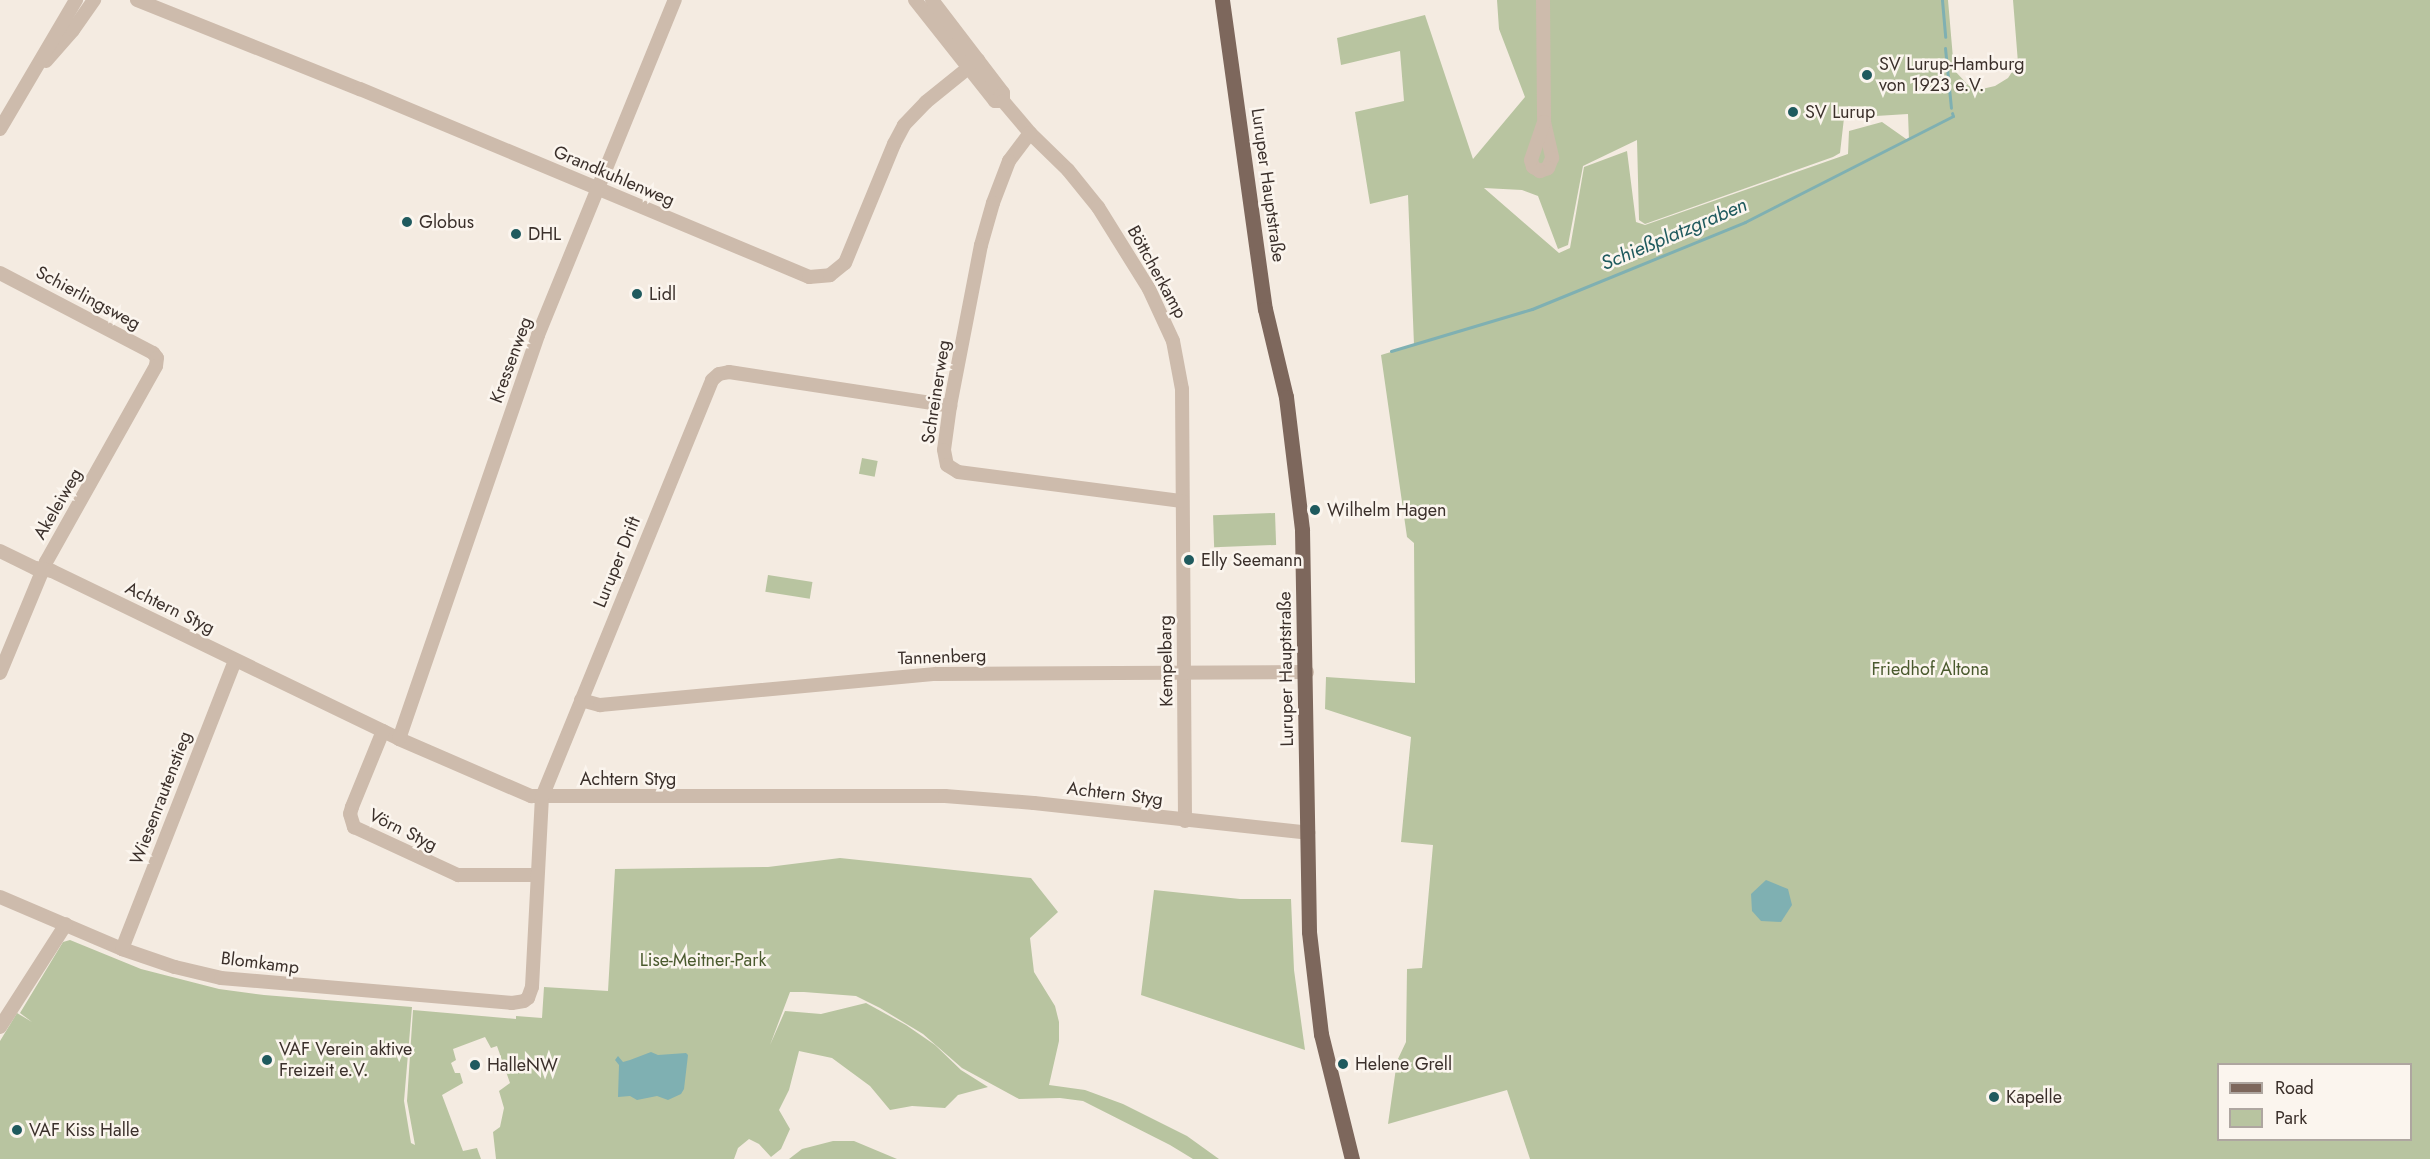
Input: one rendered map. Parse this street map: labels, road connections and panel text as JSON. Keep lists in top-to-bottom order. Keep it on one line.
{"streets":{"main road":["Luruper Hauptstraße"],"street":["Grandkuhlenweg","Böttcherkamp","Schierlingsweg","Kressenweg","Schreinerweg","Akeleiweg","Luruper Drift","Achtern Styg","Tannenberg","Kempelbarg","Wiesenrautenstieg","Vörn Styg","Blomkamp"]},"crossings":[["Grandkuhlenweg","Böttcherkamp"],["Grandkuhlenweg","Kressenweg"],["Luruper Hauptstraße","Achtern Styg"],["Luruper Hauptstraße","Tannenberg"],["Böttcherkamp","Schreinerweg"],["Böttcherkamp","Kempelbarg"],["Schierlingsweg","Akeleiweg"],["Kressenweg","Achtern Styg"],["Schreinerweg","Luruper Drift"],["Schreinerweg","Kempelbarg"],["Akeleiweg","Achtern Styg"],["Luruper Drift","Achtern Styg"],["Luruper Drift","Tannenberg"],["Luruper Drift","Vörn Styg"],["Luruper Drift","Blomkamp"],["Achtern Styg","Kempelbarg"],["Achtern Styg","Wiesenrautenstieg"],["Achtern Styg","Vörn Styg"],["Tannenberg","Kempelbarg"],["Wiesenrautenstieg","Blomkamp"]],"water":["Schießplatzgraben"],"parks":["Friedhof Altona","Lise-Meitner-Park"],"places":["SV Lurup-Hamburg von 1923 e.V.","SV Lurup","Globus","DHL","Lidl","Wilhelm Hagen","Elly Seemann","VAF Verein aktive Freizeit e.V.","Helene Grell","HalleNW","Kapelle","VAF Kiss Halle"],"legend":["Road","Park"]}
